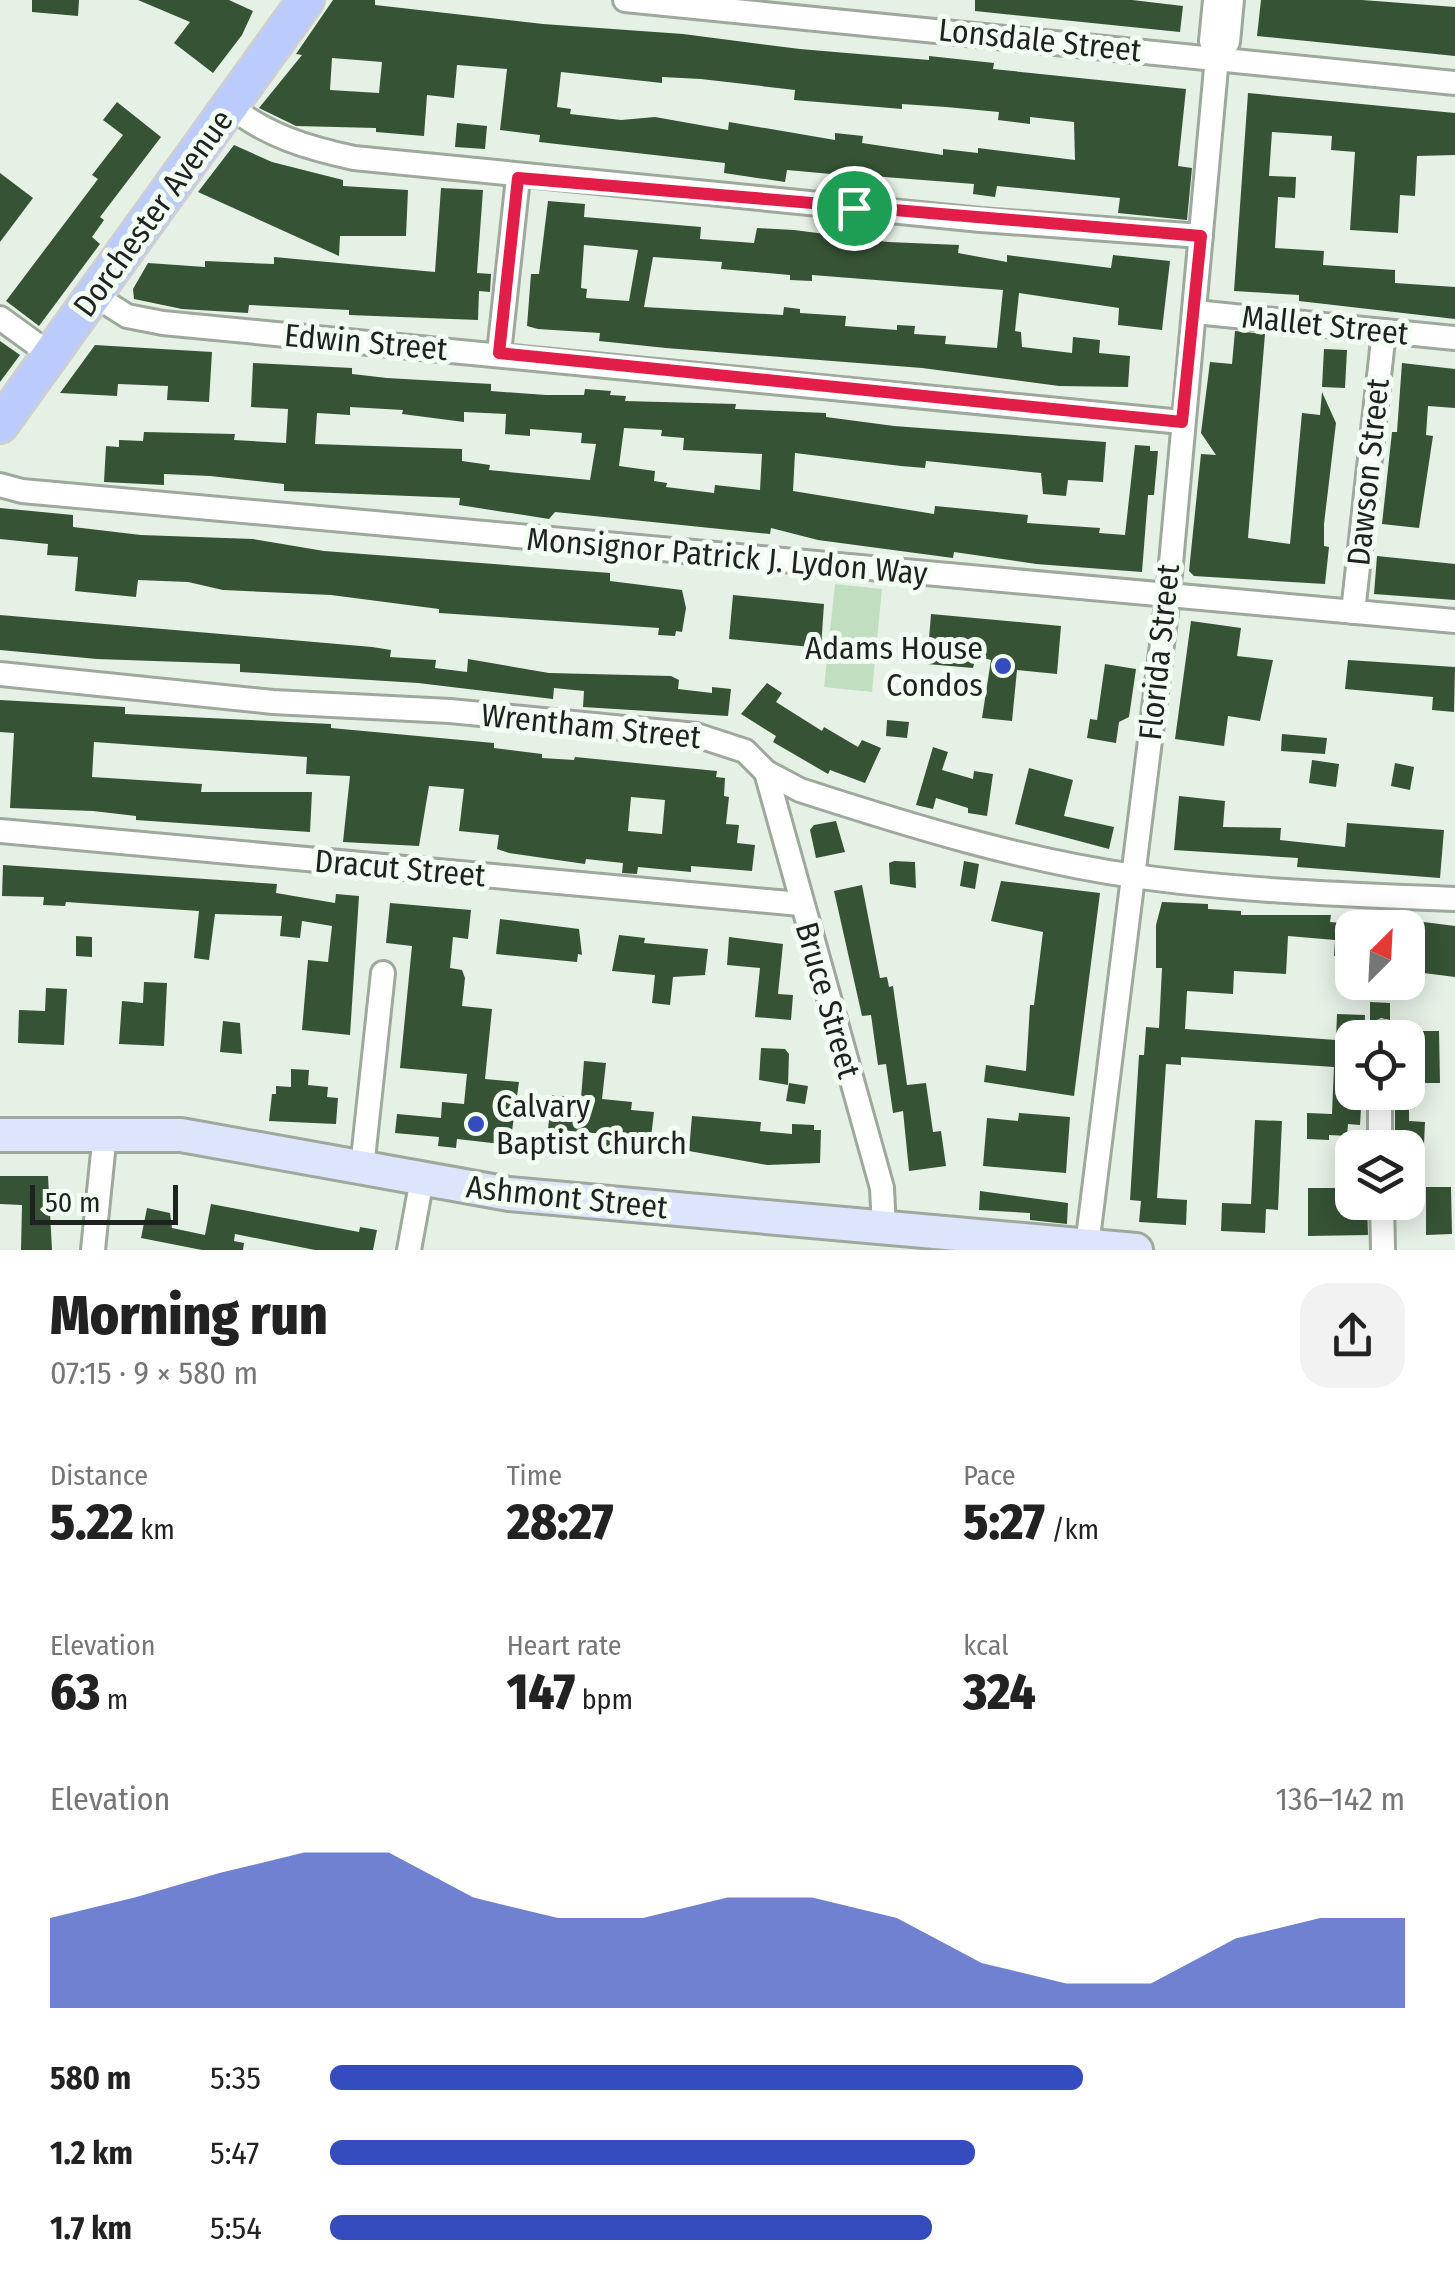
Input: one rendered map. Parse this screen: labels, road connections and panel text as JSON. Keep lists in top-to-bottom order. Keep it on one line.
{"streets":{"main road":["Dorchester Avenue","Ashmont Street"],"street":["Lonsdale Street","Mallet Street","Edwin Street","Dawson Street","Monsignor Patrick J. Lydon Way","Florida Street","Wrentham Street","Dracut Street","Bruce Street"]},"crossings":[["Lonsdale Street","Florida Street"],["Dorchester Avenue","Edwin Street"],["Mallet Street","Dawson Street"],["Mallet Street","Florida Street"],["Edwin Street","Florida Street"],["Dawson Street","Monsignor Patrick J. Lydon Way"],["Monsignor Patrick J. Lydon Way","Florida Street"],["Florida Street","Wrentham Street"],["Florida Street","Ashmont Street"],["Wrentham Street","Bruce Street"],["Dracut Street","Bruce Street"],["Bruce Street","Ashmont Street"]],"places":["Adams House Condos","Calvary Baptist Church"],"scale_bar":"50 m","north":"top right","page":{"scale":"50 m","heading":["Morning run","07:15 · 9 × 580 m"],"stats":[["Distance","5.22 km"],["Time","28:27"],["Pace","5:27 /km"],["Elevation","63 m"],["Heart rate","147 bpm"],["kcal","324"]],"chart":["Elevation","136–142 m"],"list":[{"name":"580 m","note":"5:35"},{"name":"1.2 km","note":"5:47"},{"name":"1.7 km","note":"5:54"}]}}
